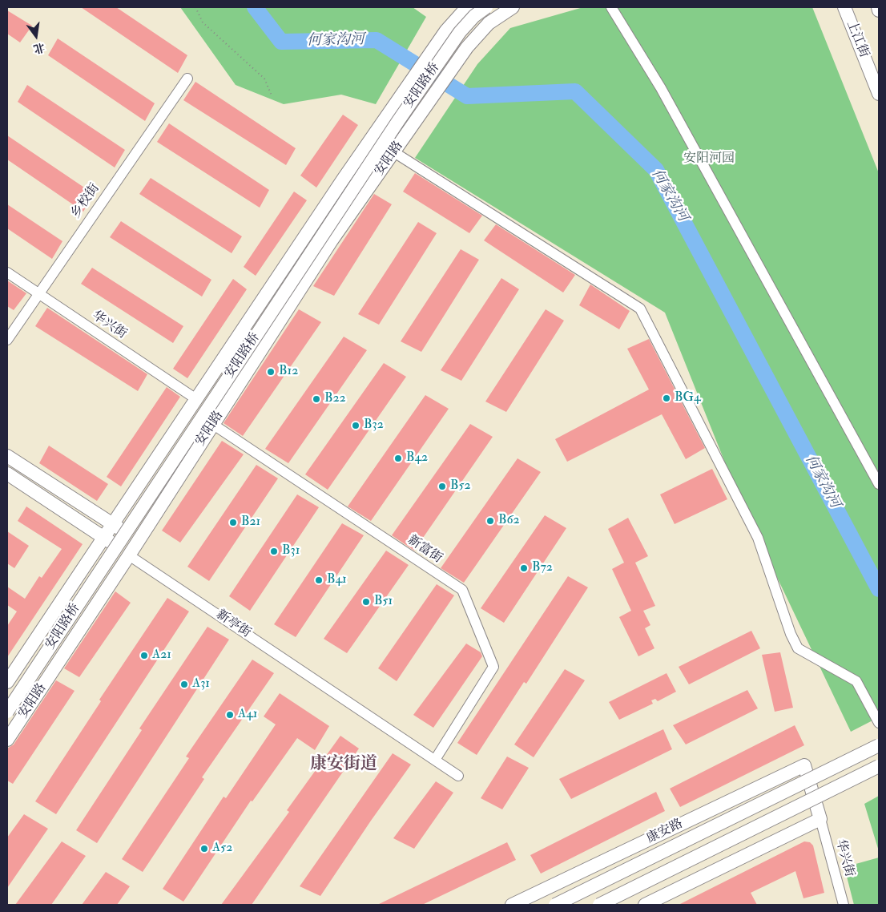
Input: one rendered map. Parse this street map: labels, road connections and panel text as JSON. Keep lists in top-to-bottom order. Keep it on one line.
{"streets":{"main road":["上江街","安阳路桥","安阳路","新亭街","康安路"],"street":["乡校街","华兴街","新富街"]},"crossings":[["安阳路","华兴街"],["安阳路","新富街"],["安阳路","新亭街"],["乡校街","华兴街"],["华兴街","康安路"],["新富街","新亭街"]],"districts":["康安街道"],"water":["何家沟河"],"parks":["安阳河园"],"places":["B12","BG4","B22","B32","B42","B52","B62","B21","B31","B72","B41","B51","A21","A31","A41","A52"],"north":"bottom"}
